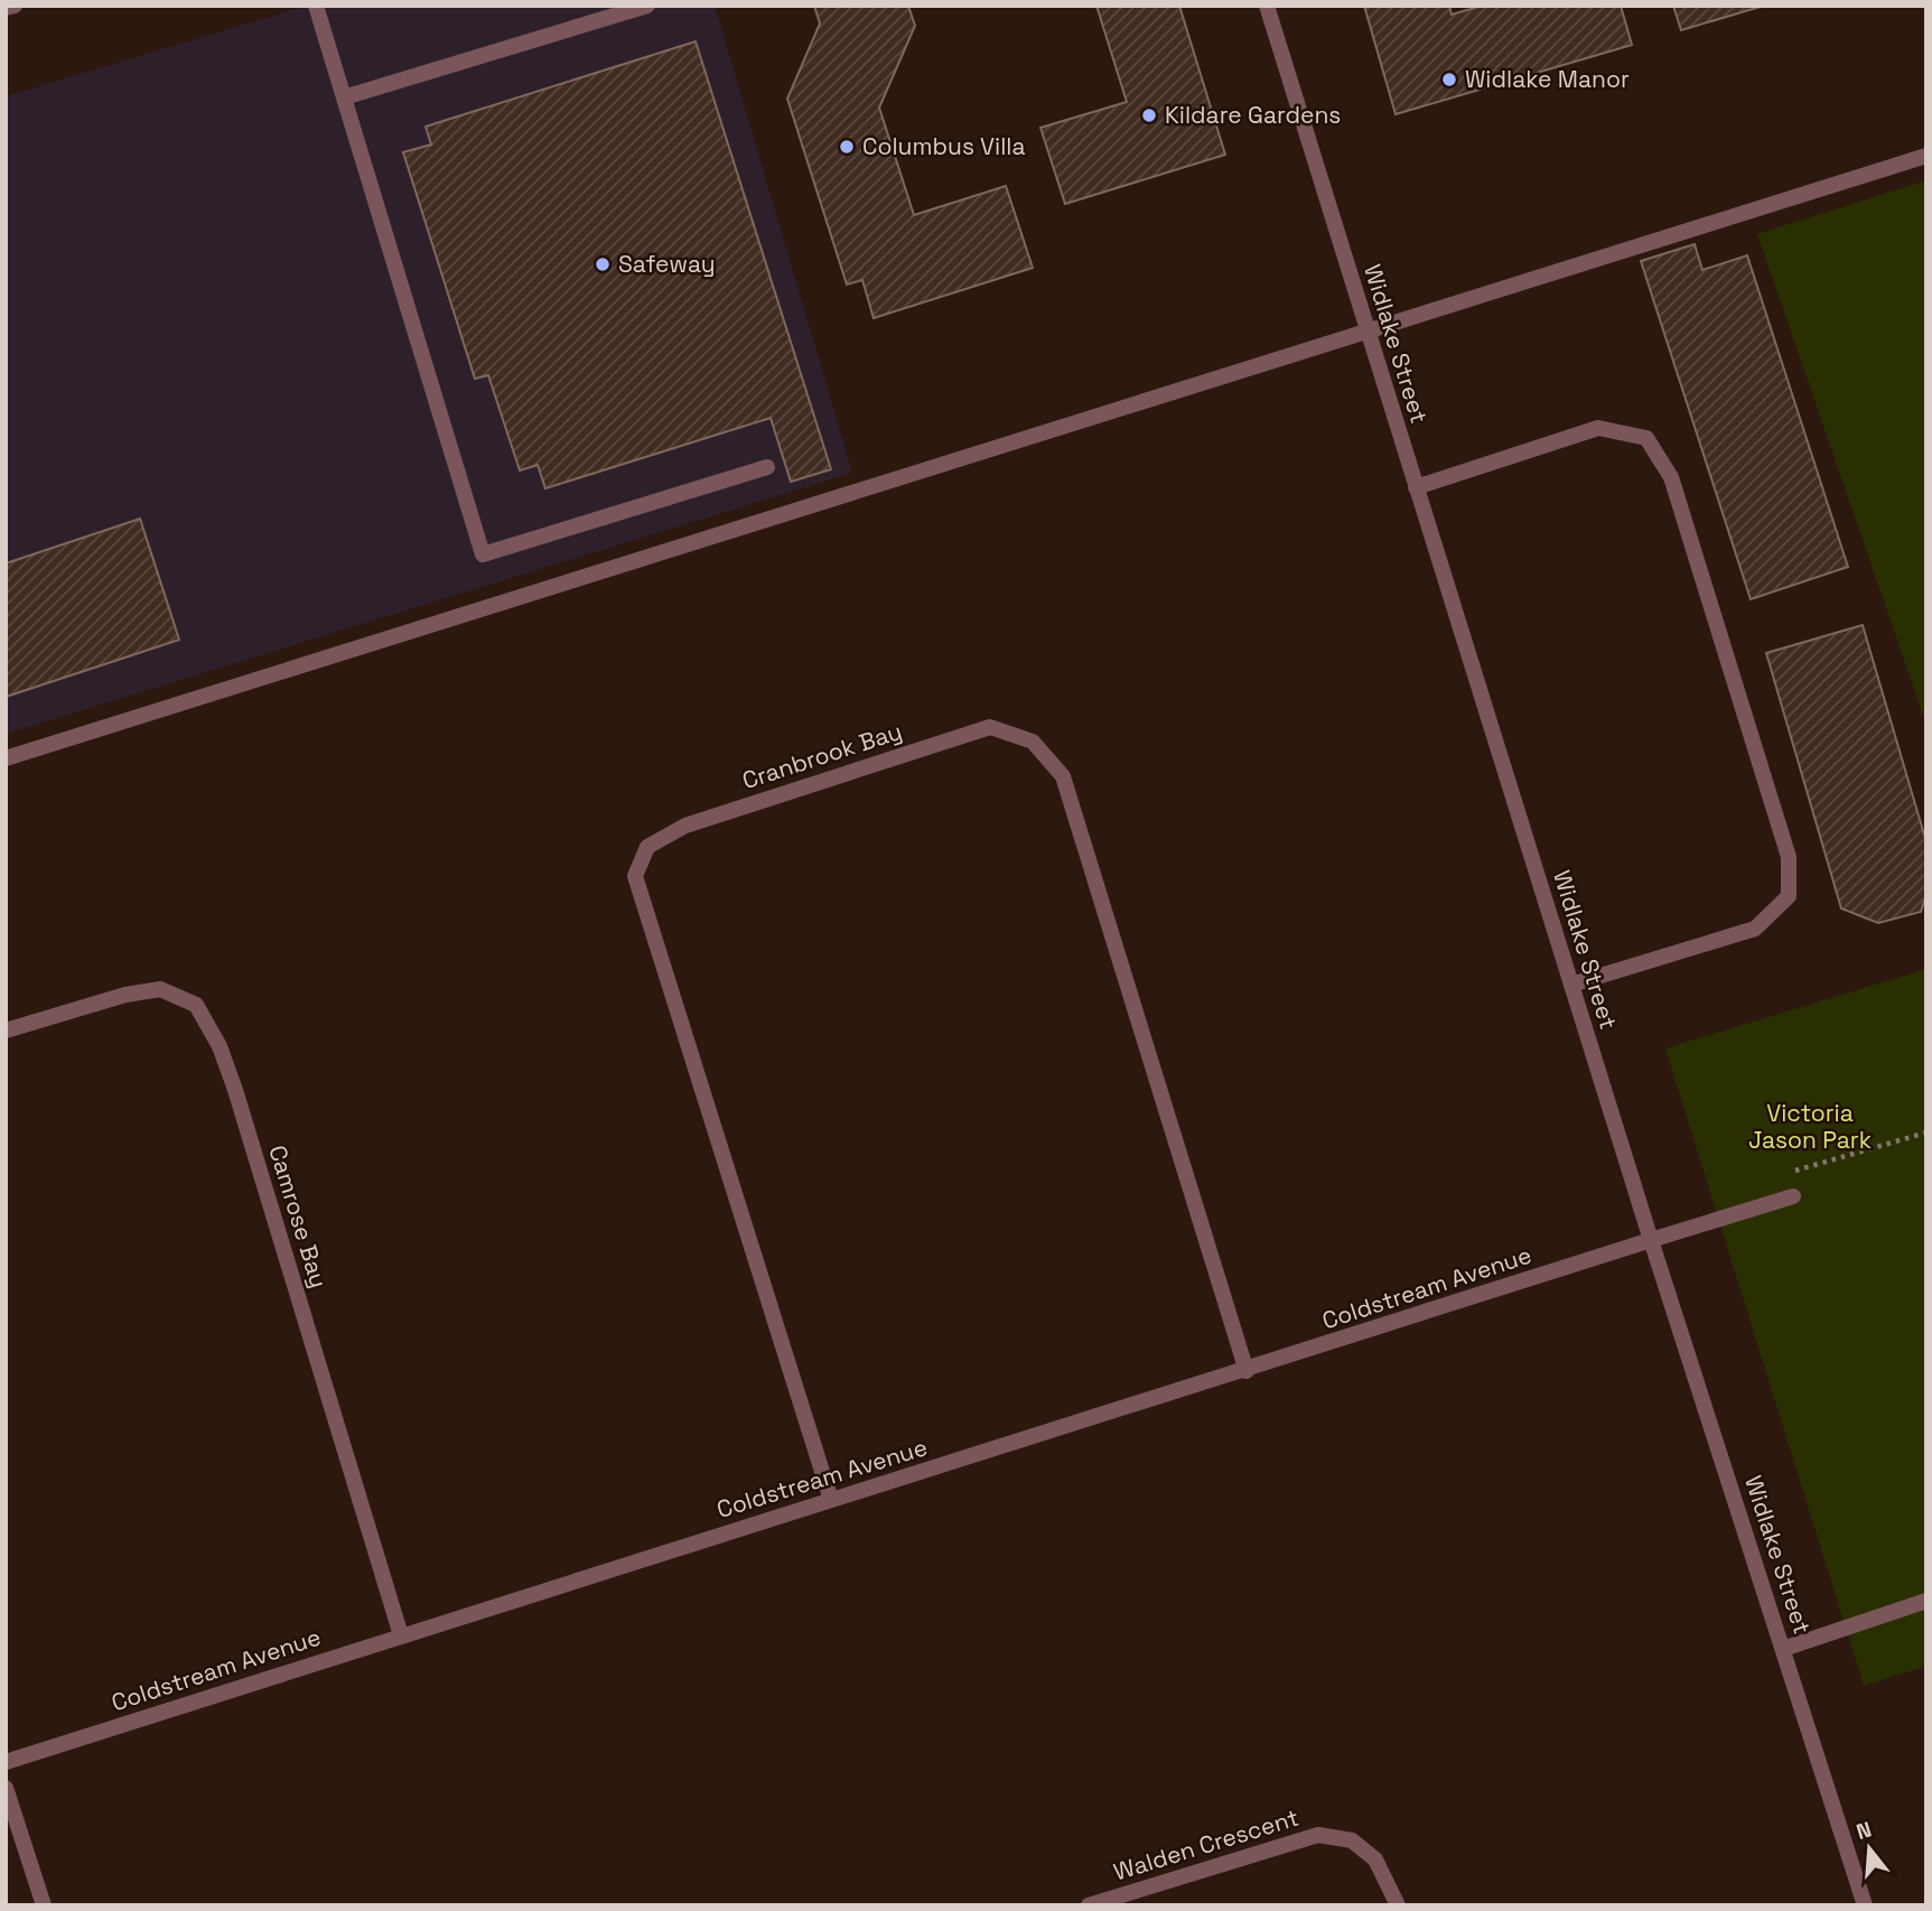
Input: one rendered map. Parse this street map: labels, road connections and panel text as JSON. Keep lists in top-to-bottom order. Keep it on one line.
{"streets":{"street":["Widlake Street","Cranbrook Bay","Camrose Bay","Coldstream Avenue","Walden Crescent"]},"crossings":[["Widlake Street","Coldstream Avenue"],["Cranbrook Bay","Coldstream Avenue"],["Camrose Bay","Coldstream Avenue"]],"parks":["Victoria Jason Park"],"places":["Widlake Manor","Kildare Gardens","Columbus Villa","Safeway"],"north":"top"}
